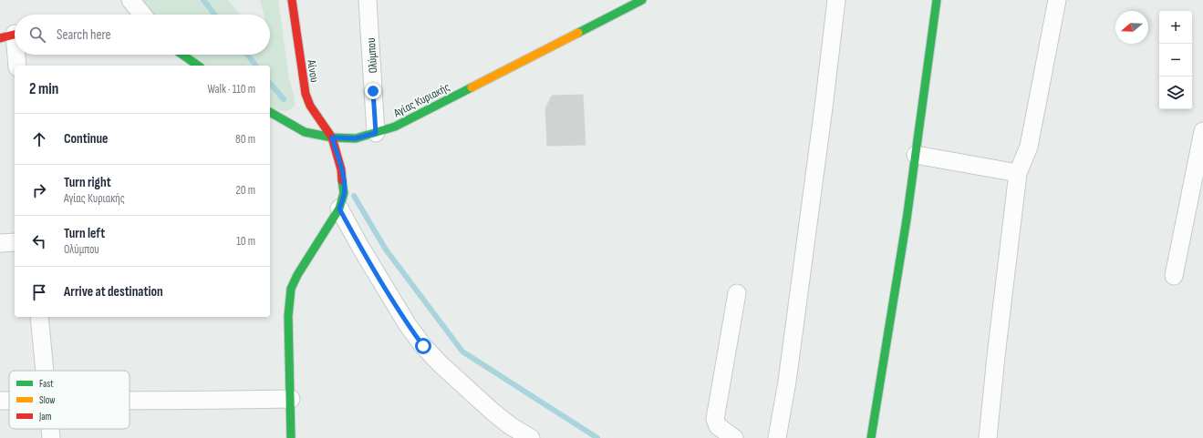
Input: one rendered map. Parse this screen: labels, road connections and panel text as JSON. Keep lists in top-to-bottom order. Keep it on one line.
{"streets":{"street":["Ολύμπου","Αίνου","Αγίας Κυριακής"]},"crossings":[["Ολύμπου","Αγίας Κυριακής"],["Αίνου","Αγίας Κυριακής"]],"legend":["Fast","Slow","Jam"],"north":"left","page":{"map_buttons":["+","−"],"search":"Search here","heading":["2 min","Walk · 110 m"],"list":[["Continue","80 m"],["Turn right","Αγίας Κυριακής","20 m"],["Turn left","Ολύμπου","10 m"],"Arrive at destination"]}}
